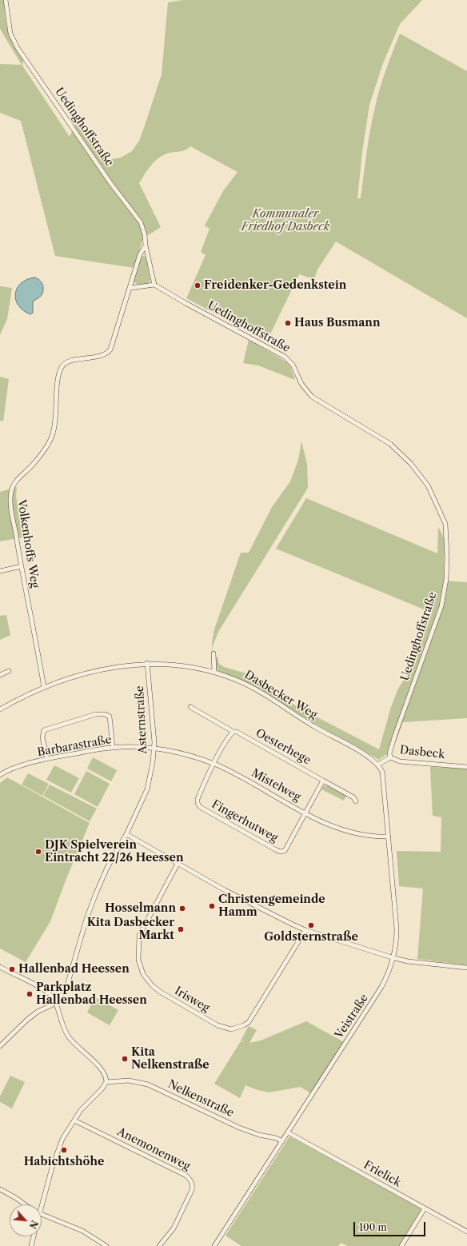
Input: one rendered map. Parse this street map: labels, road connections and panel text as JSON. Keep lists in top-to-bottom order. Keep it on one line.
{"streets":{"street":["Uedinghoffstraße","Volkenhoffs Weg","Dasbecker Weg","Asternstraße","Barbarastraße","Oesterhege","Dasbeck","Mistelweg","Fingerhutweg","Irisweg","Veistraße","Nelkenstraße","Anemonenweg","Frielick"]},"crossings":[["Uedinghoffstraße","Dasbeck"],["Volkenhoffs Weg","Dasbecker Weg"],["Dasbecker Weg","Asternstraße"],["Dasbecker Weg","Dasbeck"],["Dasbecker Weg","Veistraße"],["Asternstraße","Barbarastraße"],["Asternstraße","Mistelweg"],["Barbarastraße","Mistelweg"],["Dasbeck","Veistraße"],["Mistelweg","Fingerhutweg"],["Mistelweg","Veistraße"],["Veistraße","Nelkenstraße"],["Veistraße","Frielick"]],"parks":["Kommunaler Friedhof Dasbeck"],"places":["Freidenker-Gedenkstein","Haus Busmann","DJK Spielverein Eintracht 22/26 Heessen","Christengemeinde Hamm","Hosselmann","Goldsternstraße","Kita Dasbecker Markt","Hallenbad Heessen","Parkplatz Hallenbad Heessen","Kita Nelkenstraße","Habichtshöhe"],"scale_bar":"100 m","north":"bottom right"}
